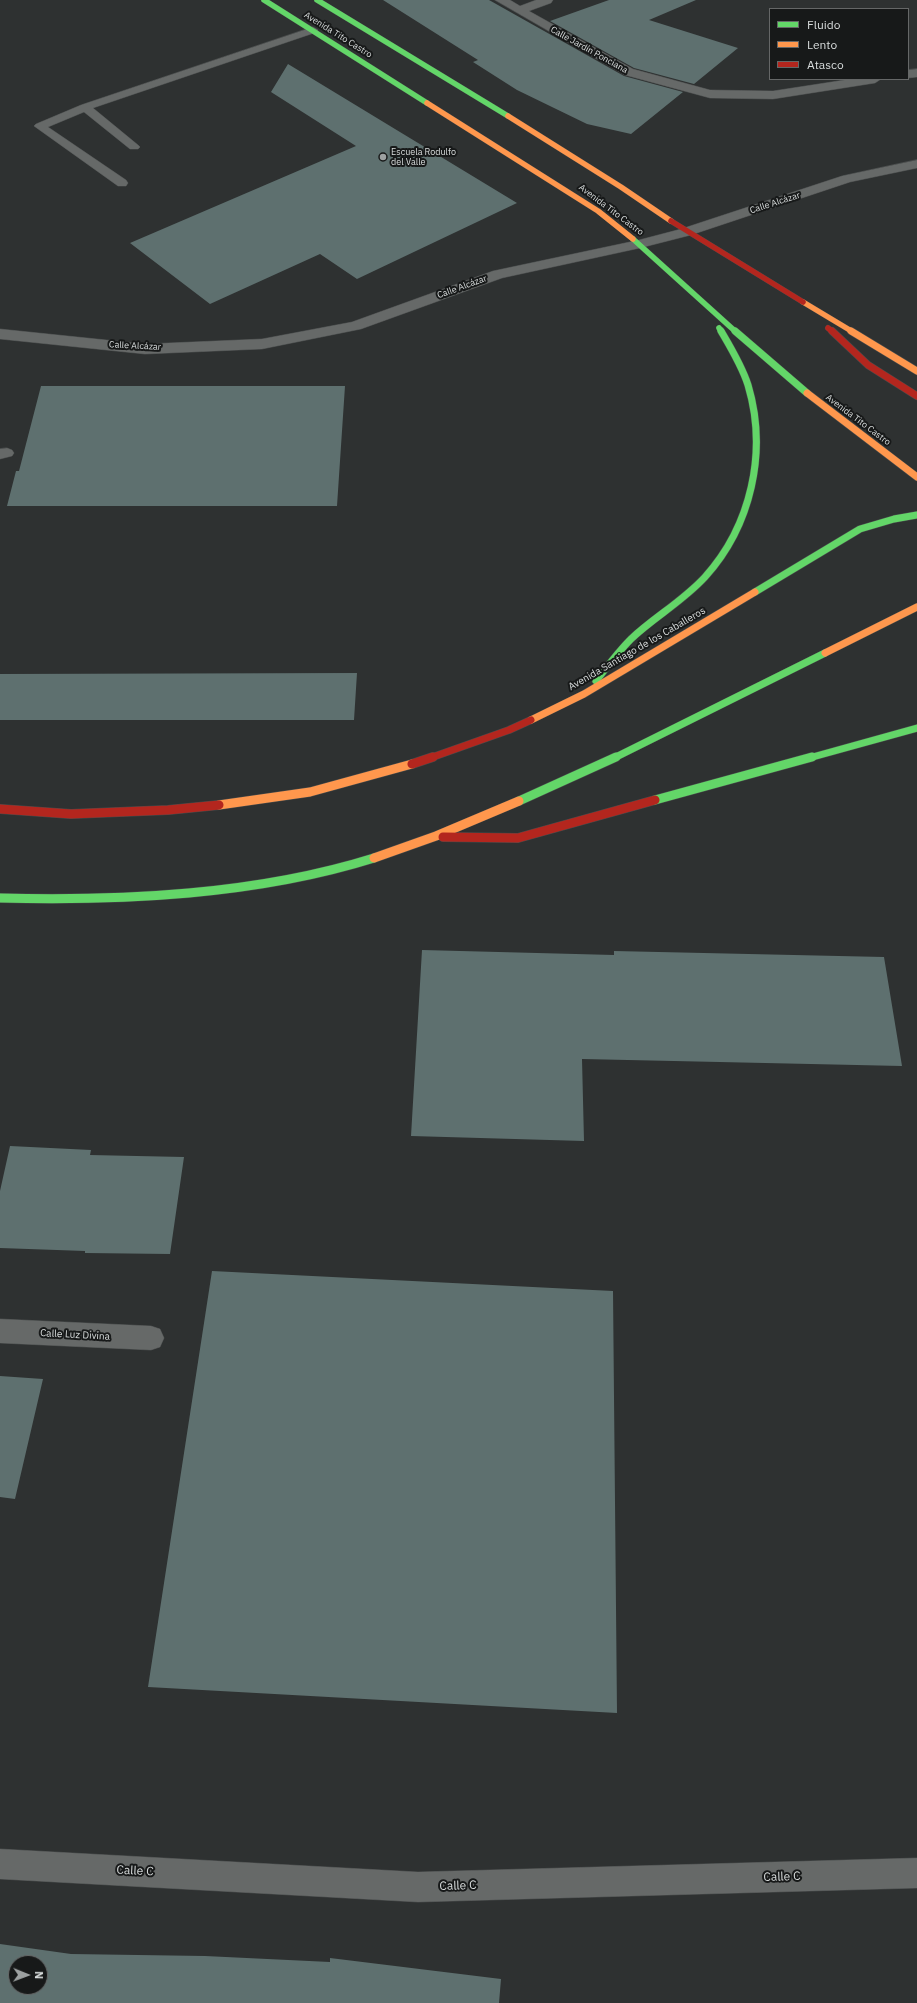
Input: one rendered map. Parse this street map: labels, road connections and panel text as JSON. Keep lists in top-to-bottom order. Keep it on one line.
{"streets":{"main road":["Avenida Tito Castro","Avenida Santiago de los Caballeros"],"street":["Calle Jardín Ponciana","Calle Alcázar","Calle Luz Divina","Calle C"]},"crossings":[["Avenida Tito Castro","Calle Alcázar"]],"places":["Escuela Rodulfo del Valle"],"legend":["Fluido","Lento","Atasco"],"north":"right"}
